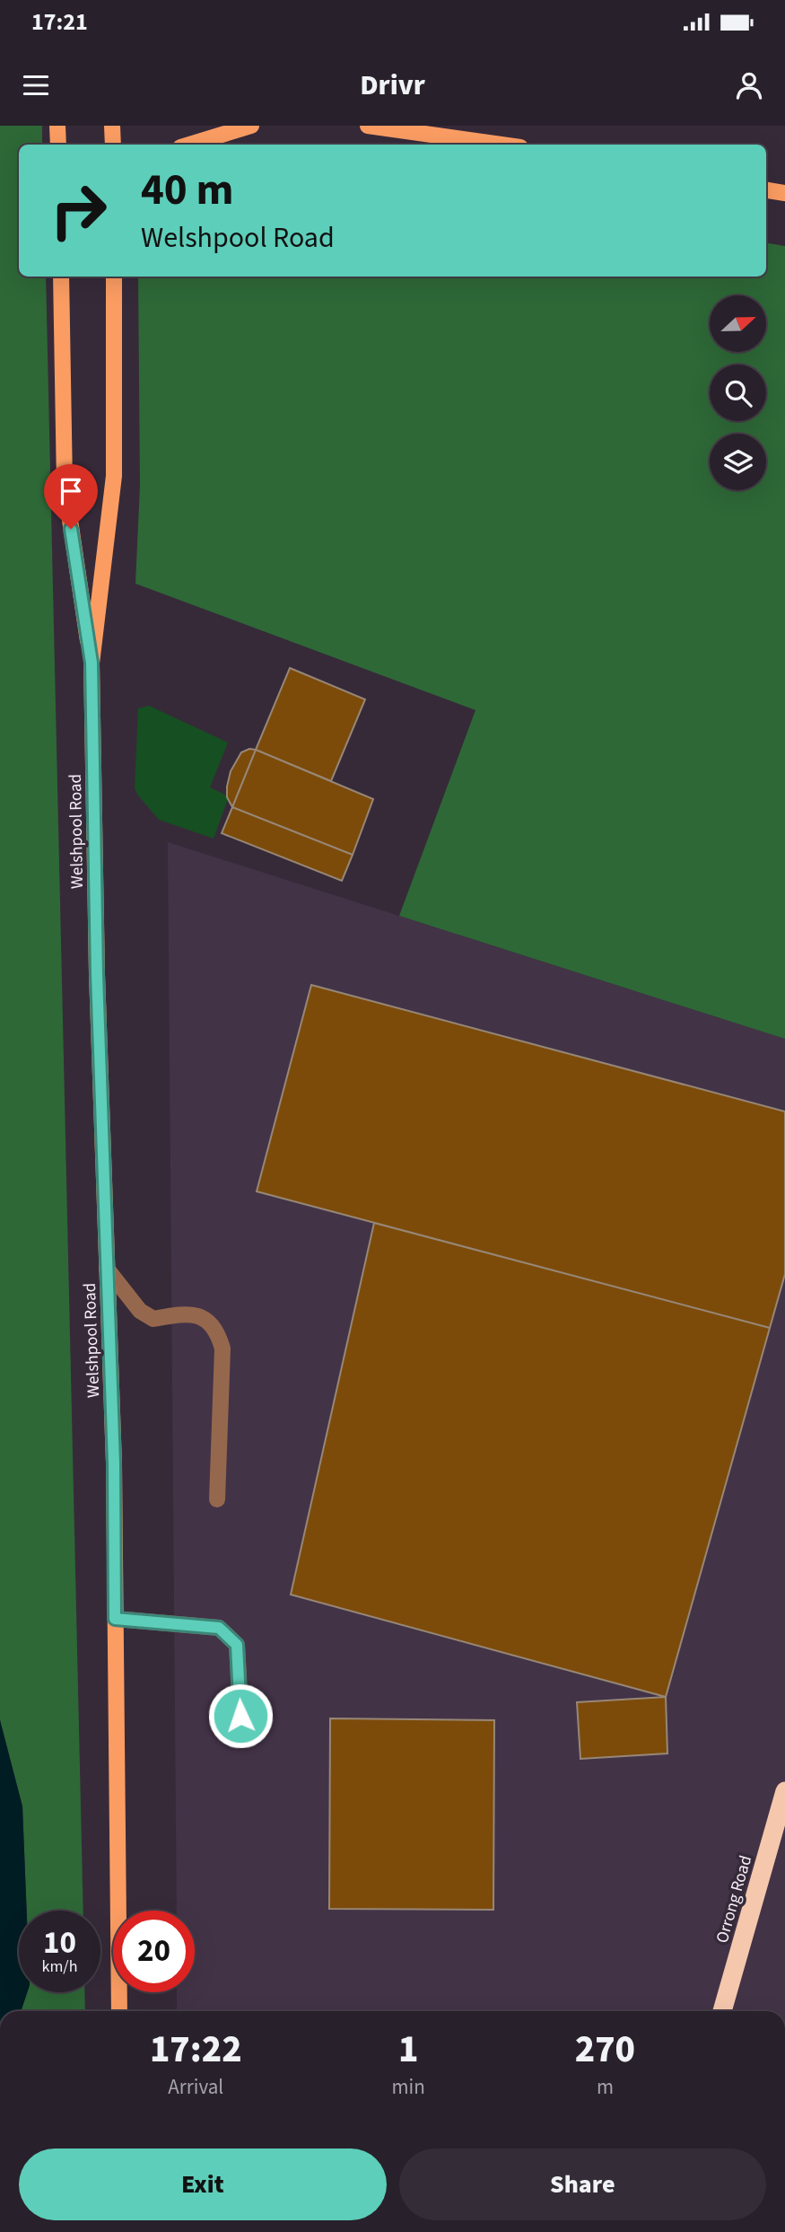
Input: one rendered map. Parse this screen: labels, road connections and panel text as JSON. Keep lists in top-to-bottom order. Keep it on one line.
{"streets":{"highway":["Orrong Road"],"main road":["Welshpool Road"]},"north":"right","page":{"status":"17:21","header":"Drivr","turn":["40 m","Welshpool Road"],"speed":"10 km/h","limit":"20","eta":["17:22","Arrival","1","min","270","m"],"buttons":["Exit","Share"]}}
